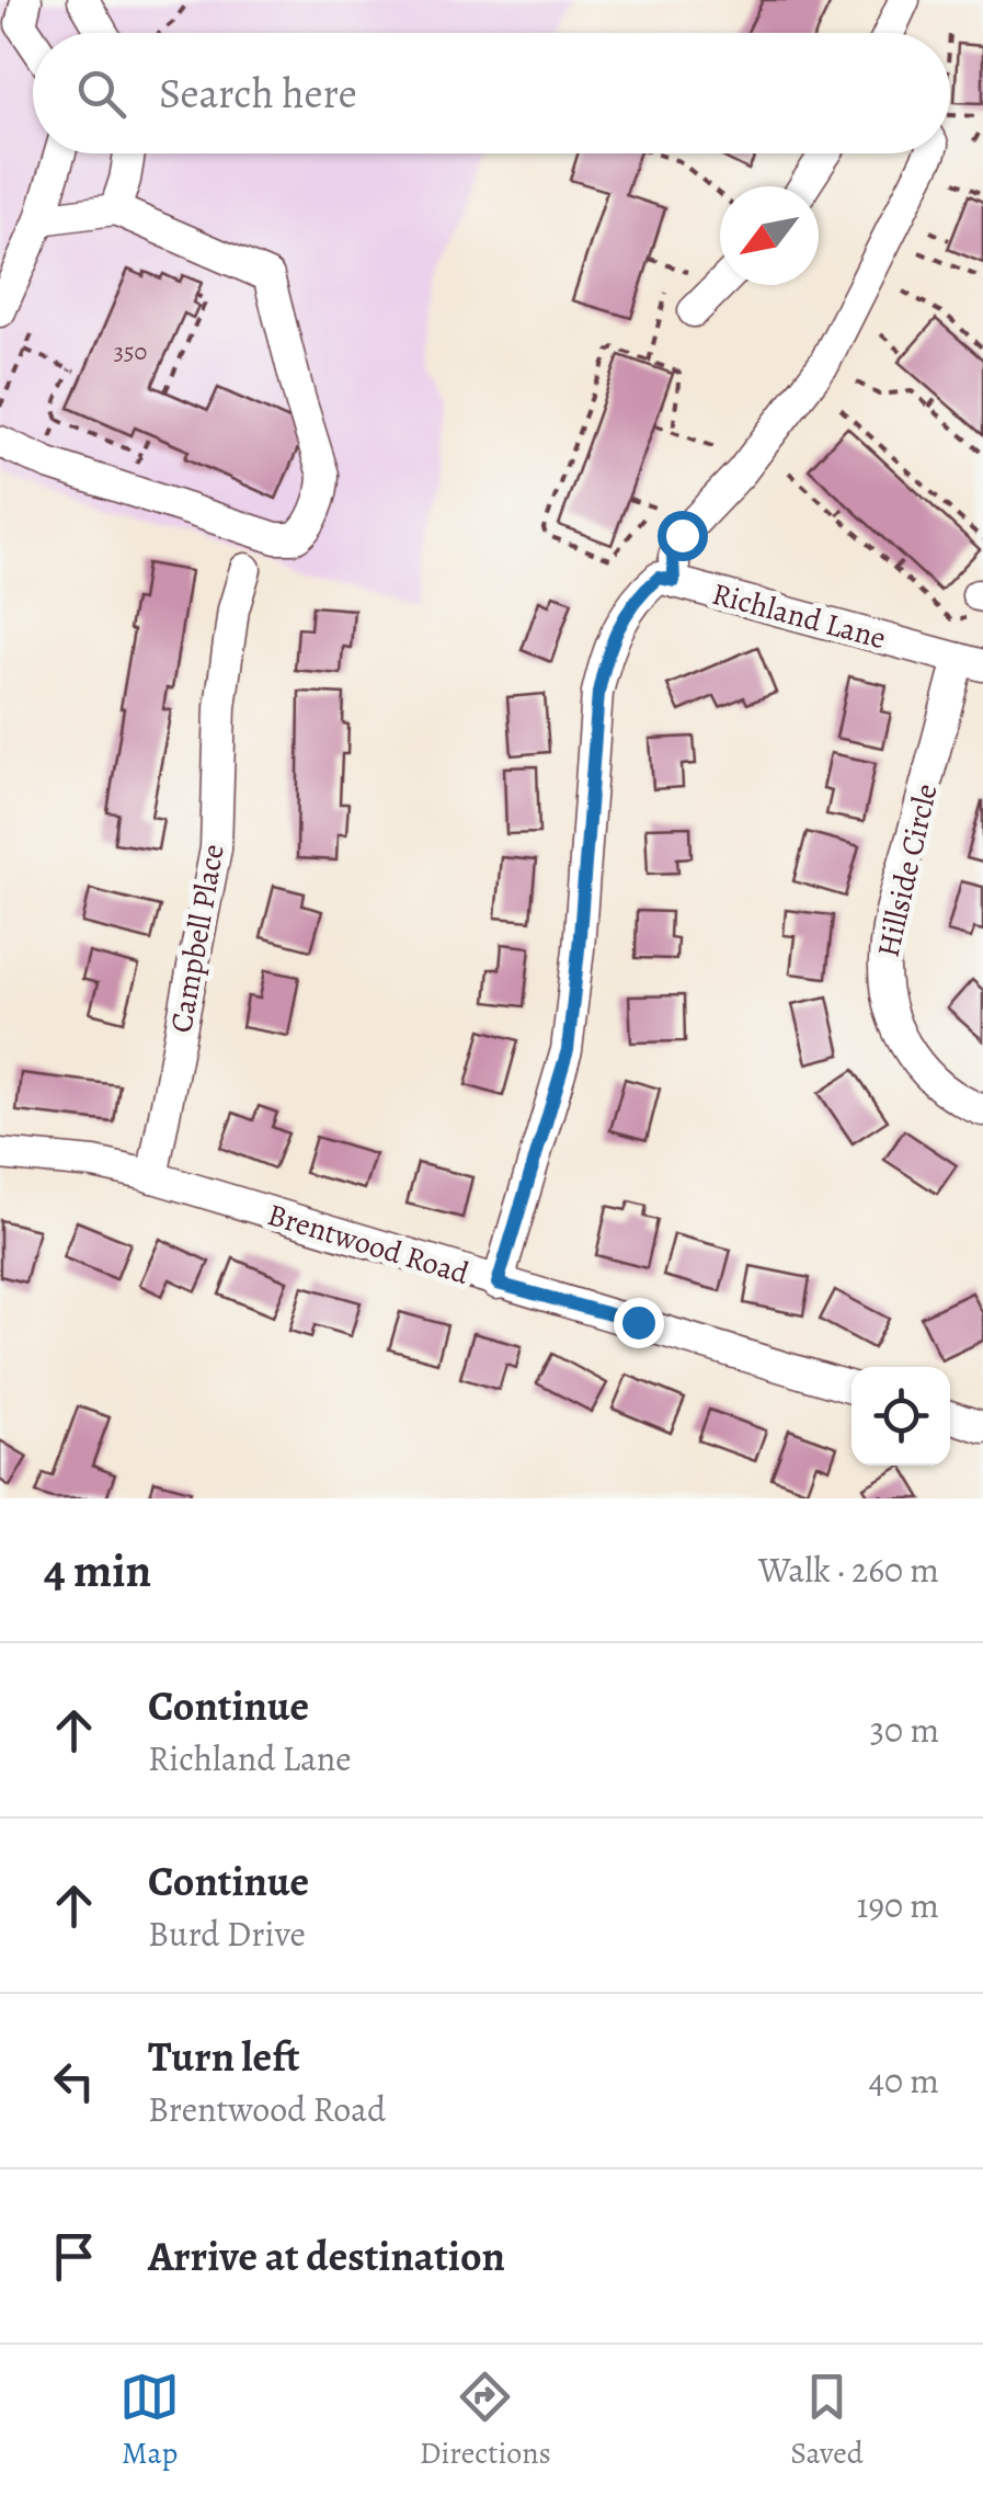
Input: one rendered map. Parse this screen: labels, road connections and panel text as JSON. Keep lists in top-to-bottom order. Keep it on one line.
{"streets":{"street":["Richland Lane","Hillside Circle","Campbell Place","Brentwood Road"]},"crossings":[["Richland Lane","Hillside Circle"],["Richland Lane","Brentwood Road"],["Campbell Place","Brentwood Road"]],"house_numbers":["350"],"north":"bottom left","page":{"search":"Search here","heading":["4 min","Walk · 260 m"],"list":[["Continue","Richland Lane","30 m"],["Continue","Burd Drive","190 m"],["Turn left","Brentwood Road","40 m"],"Arrive at destination"],"nav":["Map","Directions","Saved"]}}
